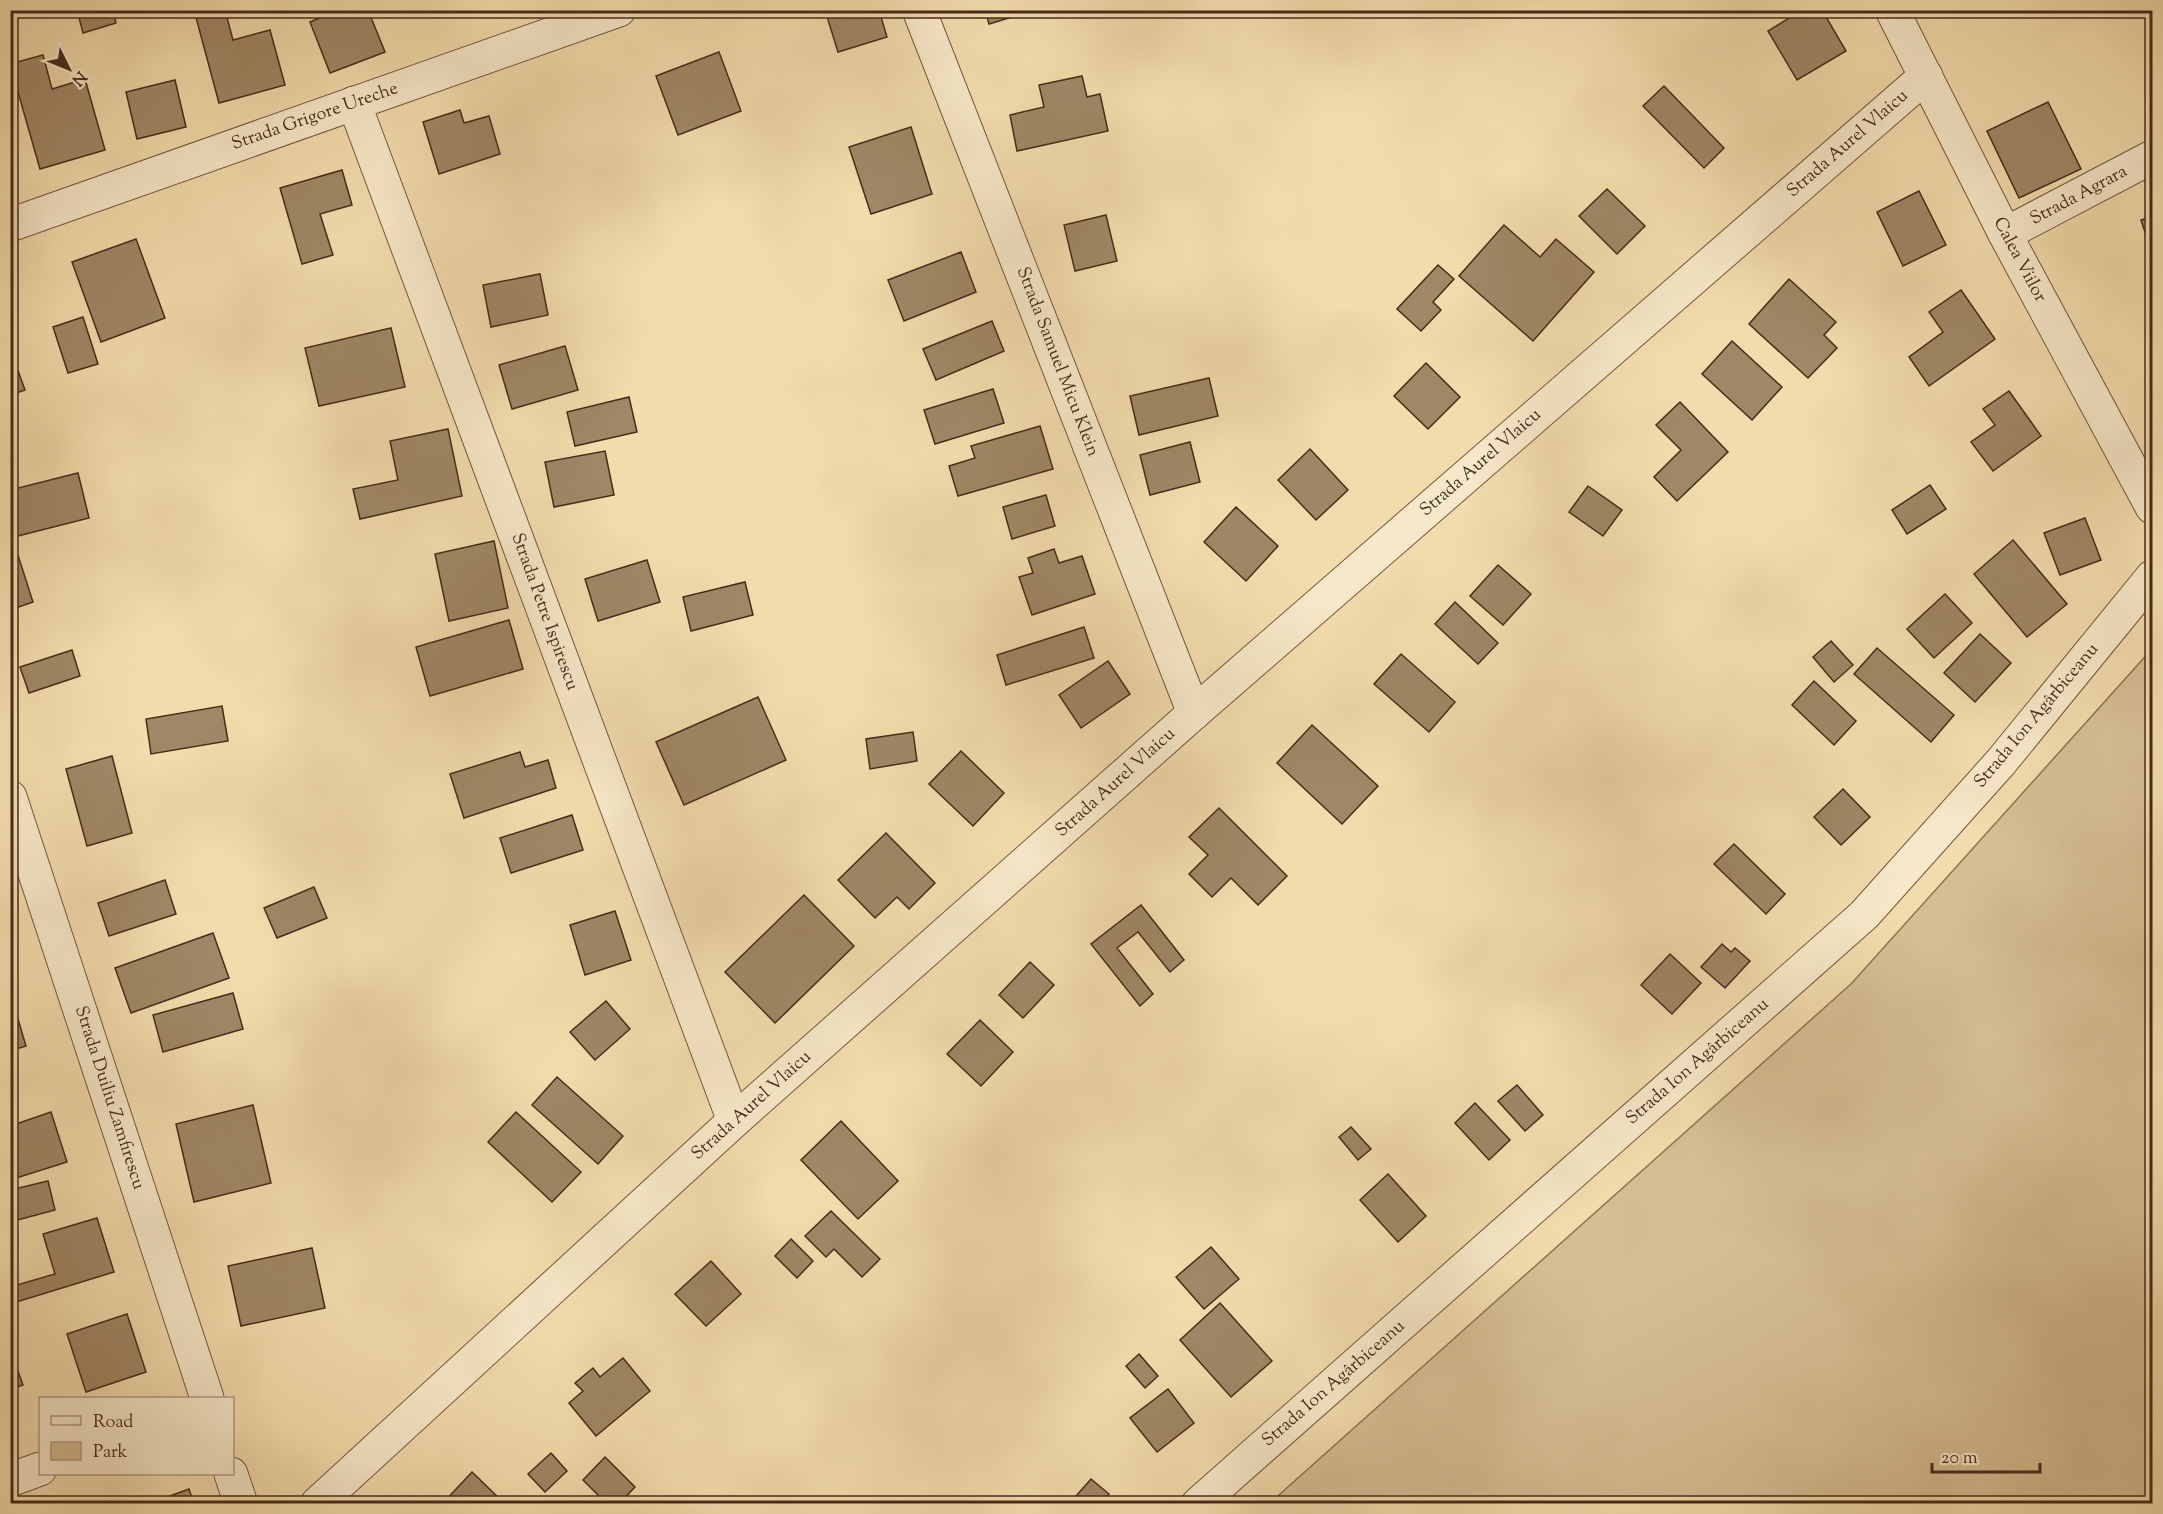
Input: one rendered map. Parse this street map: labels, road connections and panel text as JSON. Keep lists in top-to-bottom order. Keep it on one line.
{"streets":{"street":["Strada Grigore Ureche","Strada Aurel Vlaicu","Strada Agrara","Calea Viilor","Strada Samuel Micu Klein","Strada Petre Ispirescu","Strada Ion Agârbiceanu","Strada Duiliu Zamfirescu"]},"crossings":[["Strada Grigore Ureche","Strada Petre Ispirescu"],["Strada Aurel Vlaicu","Calea Viilor"],["Strada Aurel Vlaicu","Strada Samuel Micu Klein"],["Strada Aurel Vlaicu","Strada Petre Ispirescu"],["Strada Agrara","Calea Viilor"]],"legend":["Road","Park"],"scale_bar":"20 m","north":"bottom right"}
